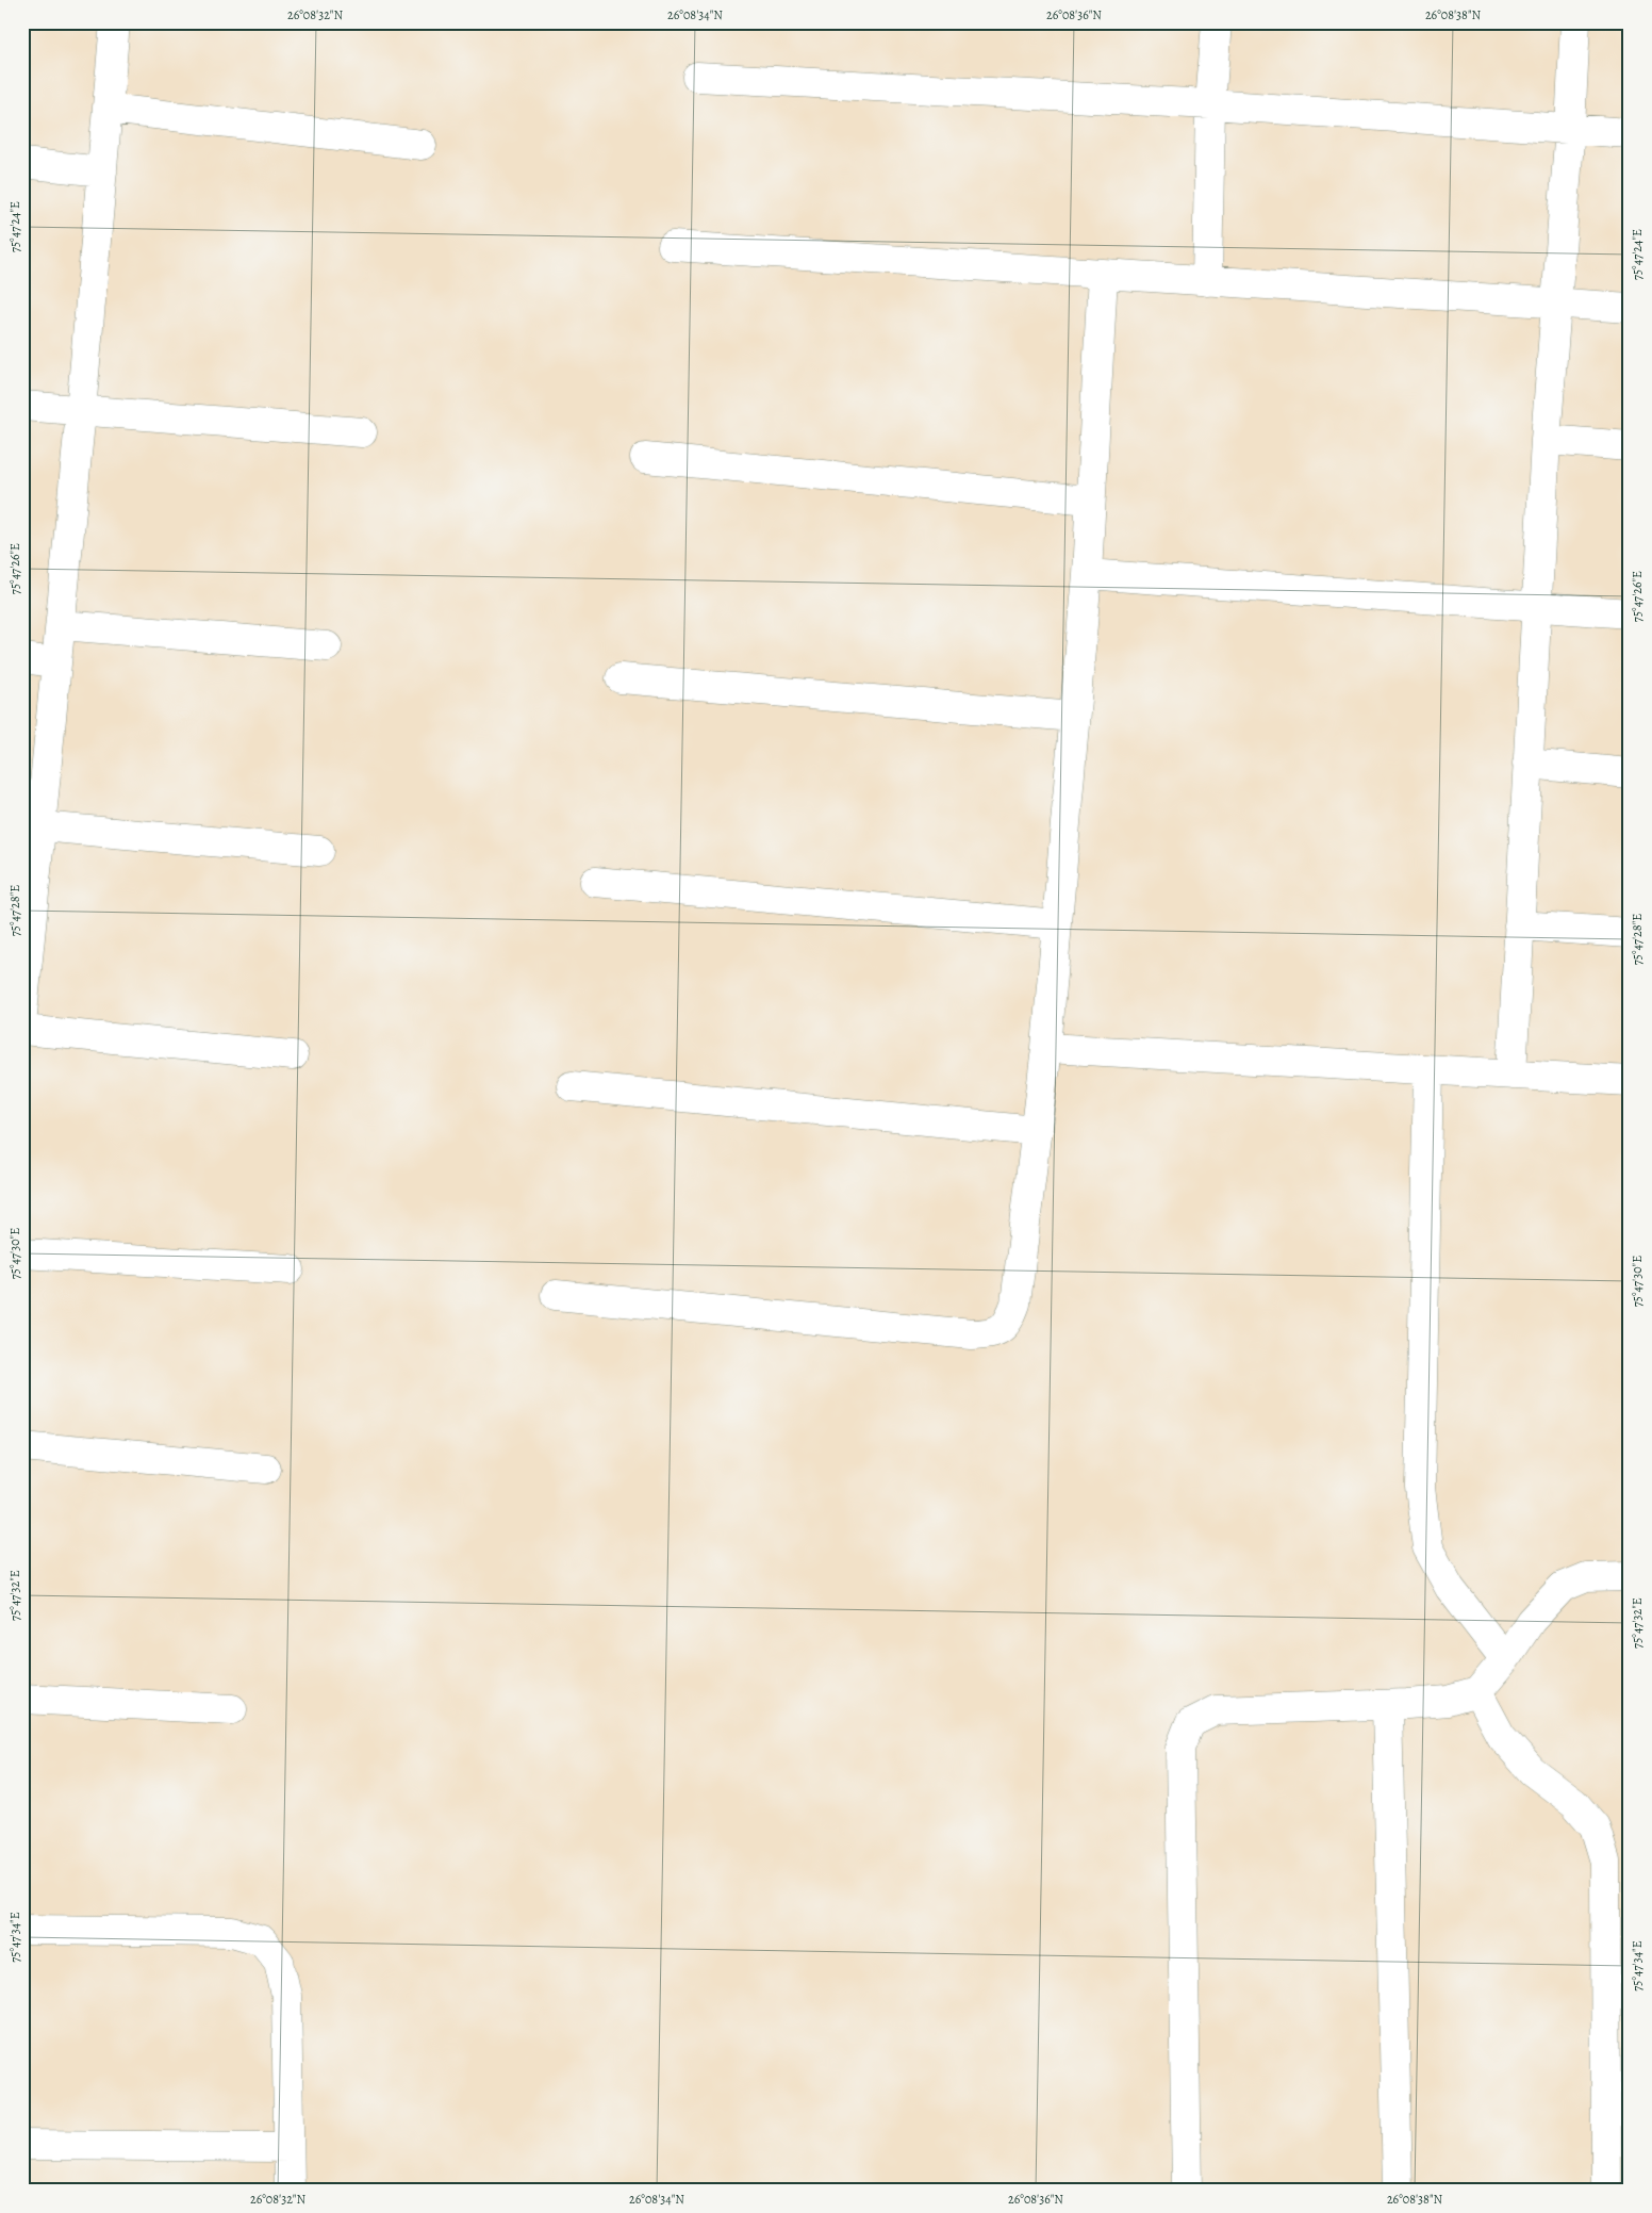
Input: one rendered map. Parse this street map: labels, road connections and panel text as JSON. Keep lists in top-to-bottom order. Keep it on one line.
{"coordinates":["26°08'32\"N","26°08'34\"N","26°08'36\"N","26°08'38\"N","75°47'24\"E","75°47'26\"E","75°47'28\"E","75°47'30\"E","75°47'32\"E","75°47'34\"E"]}
